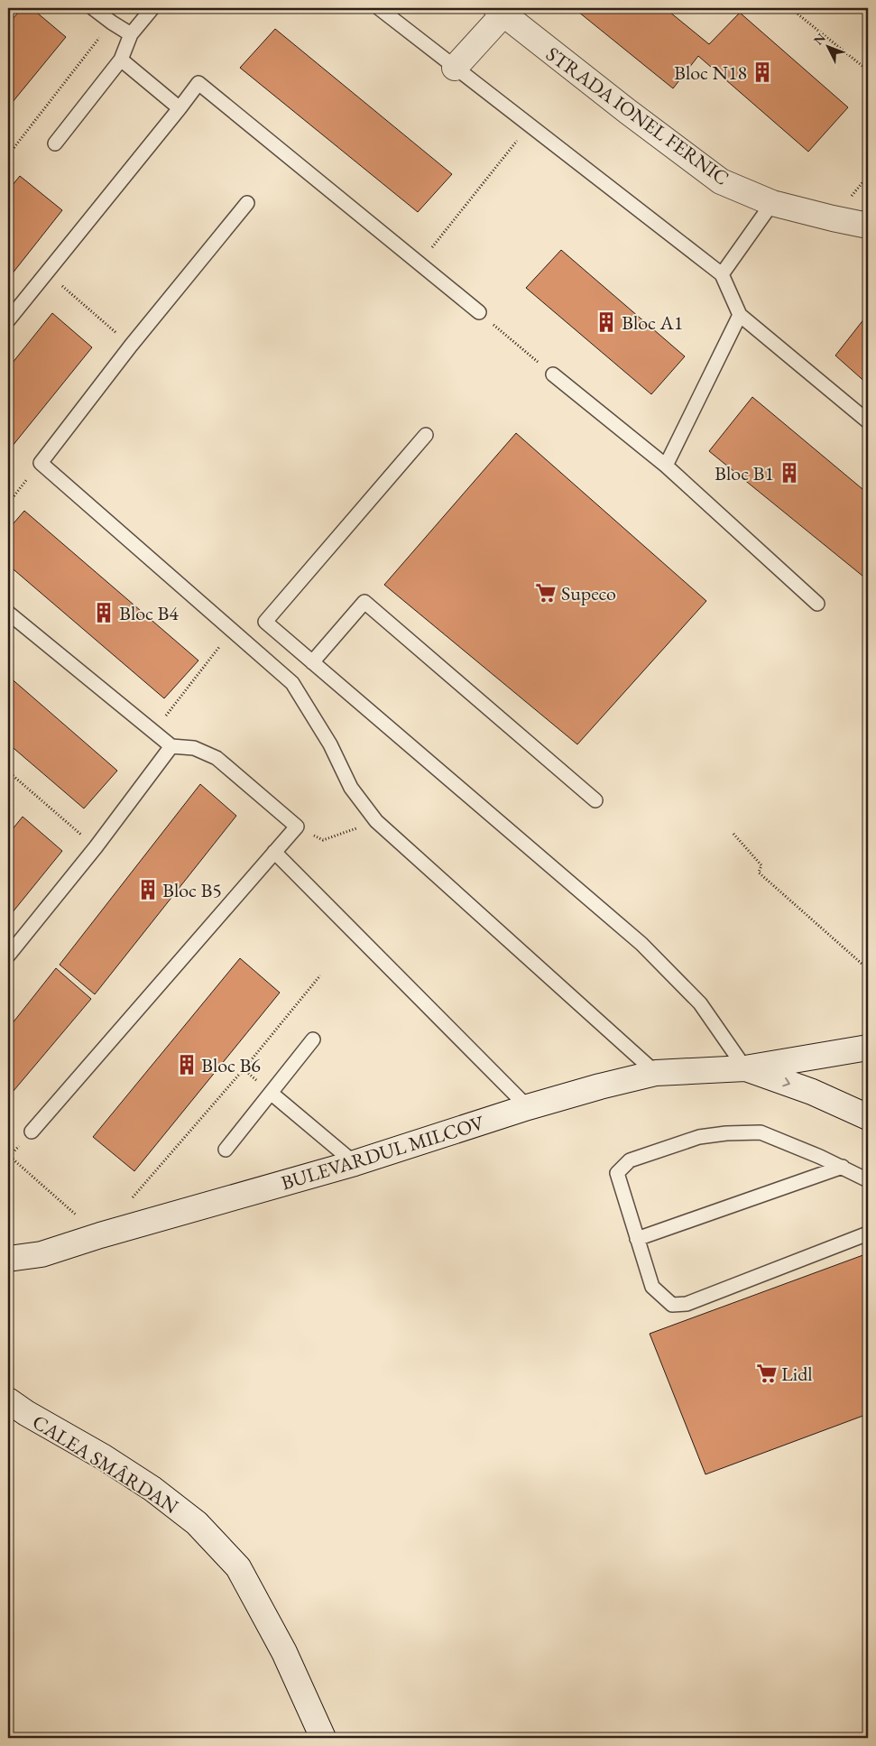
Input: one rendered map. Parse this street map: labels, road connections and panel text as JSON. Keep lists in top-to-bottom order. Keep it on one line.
{"streets":{"main road":["STRADA IONEL FERNIC","BULEVARDUL MILCOV","CALEA SMÂRDAN"]},"places":{"building":["Bloc N18","Bloc A1","Bloc B1","Bloc B4","Bloc B5","Bloc B6"],"supermarket":["Supeco","Lidl"]},"north":"top left"}
